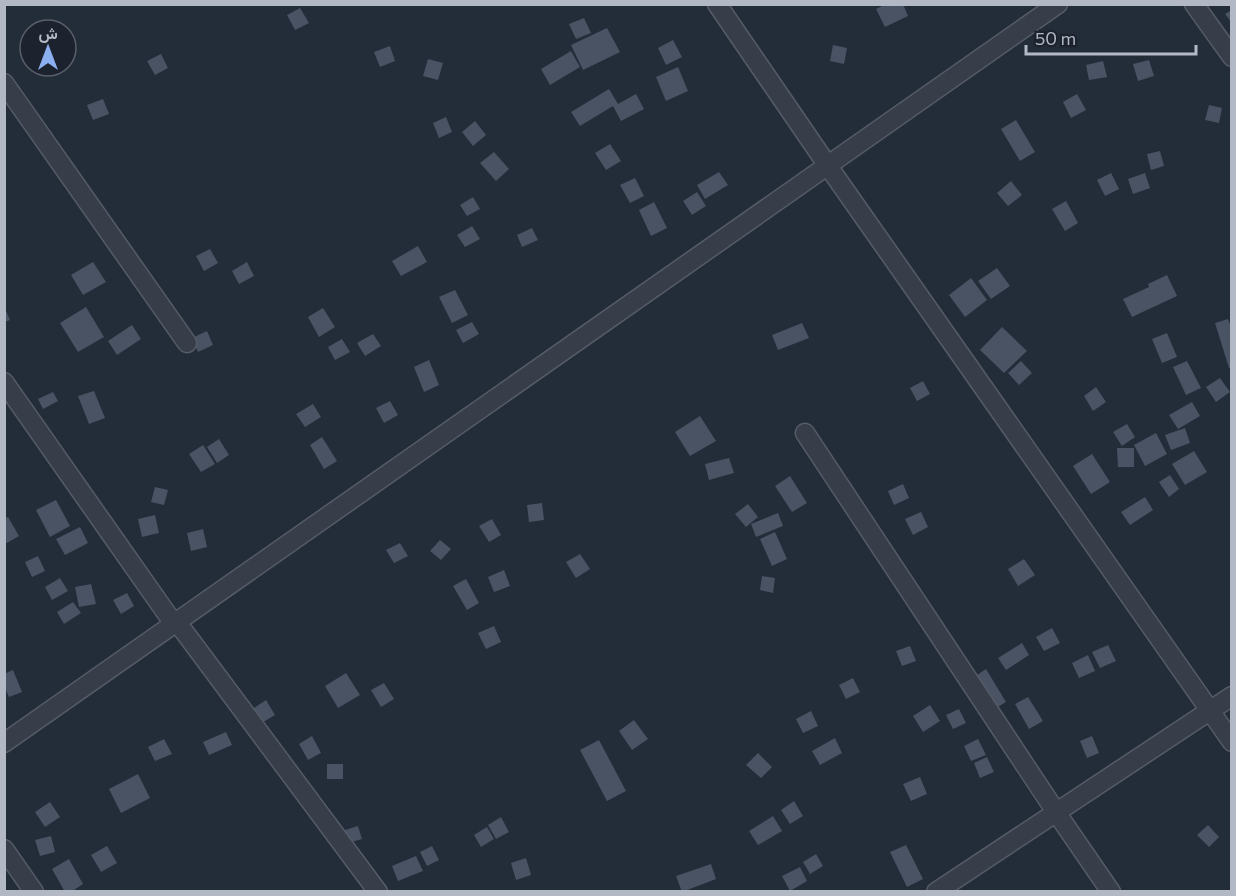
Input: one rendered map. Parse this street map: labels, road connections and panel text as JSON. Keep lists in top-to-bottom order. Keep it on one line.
{"scale_bar":"50 m","north":"top"}
